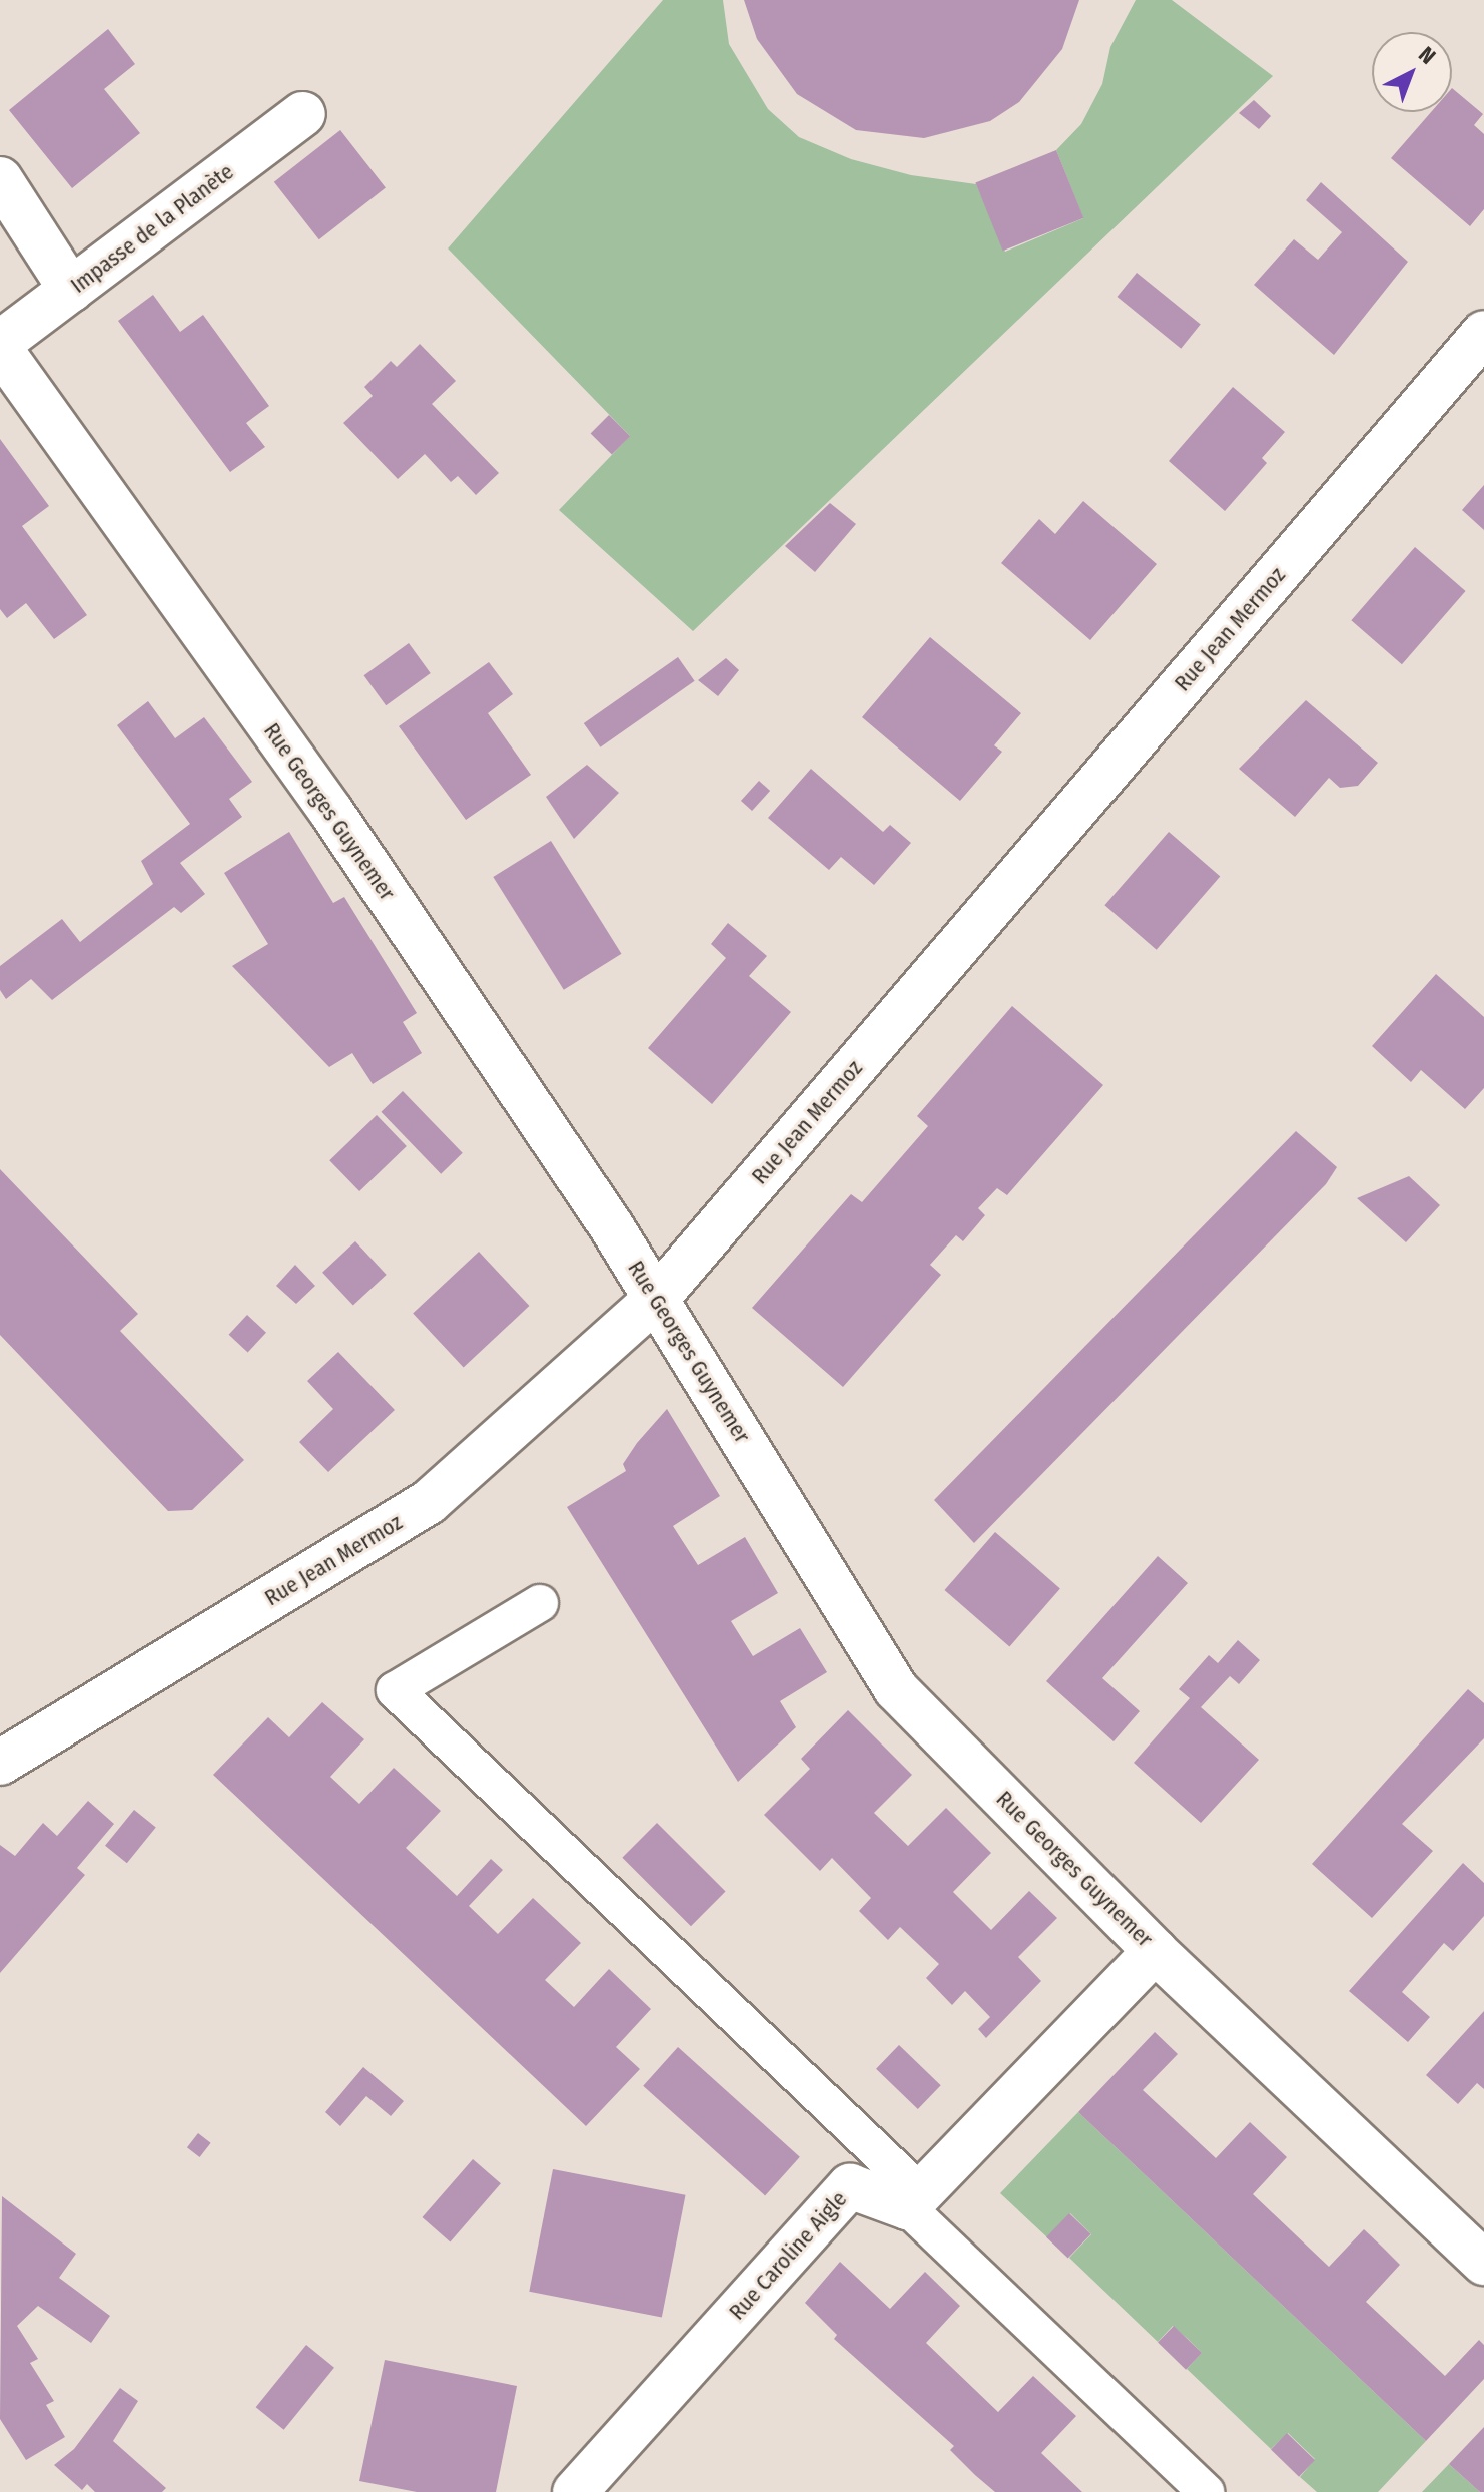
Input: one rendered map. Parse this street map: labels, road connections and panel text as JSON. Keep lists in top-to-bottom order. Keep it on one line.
{"streets":{"street":["Impasse de la Planète","Rue Jean Mermoz","Rue Georges Guynemer","Rue Caroline Aigle"]},"crossings":[["Impasse de la Planète","Rue Georges Guynemer"],["Rue Jean Mermoz","Rue Georges Guynemer"]],"north":"top right"}
